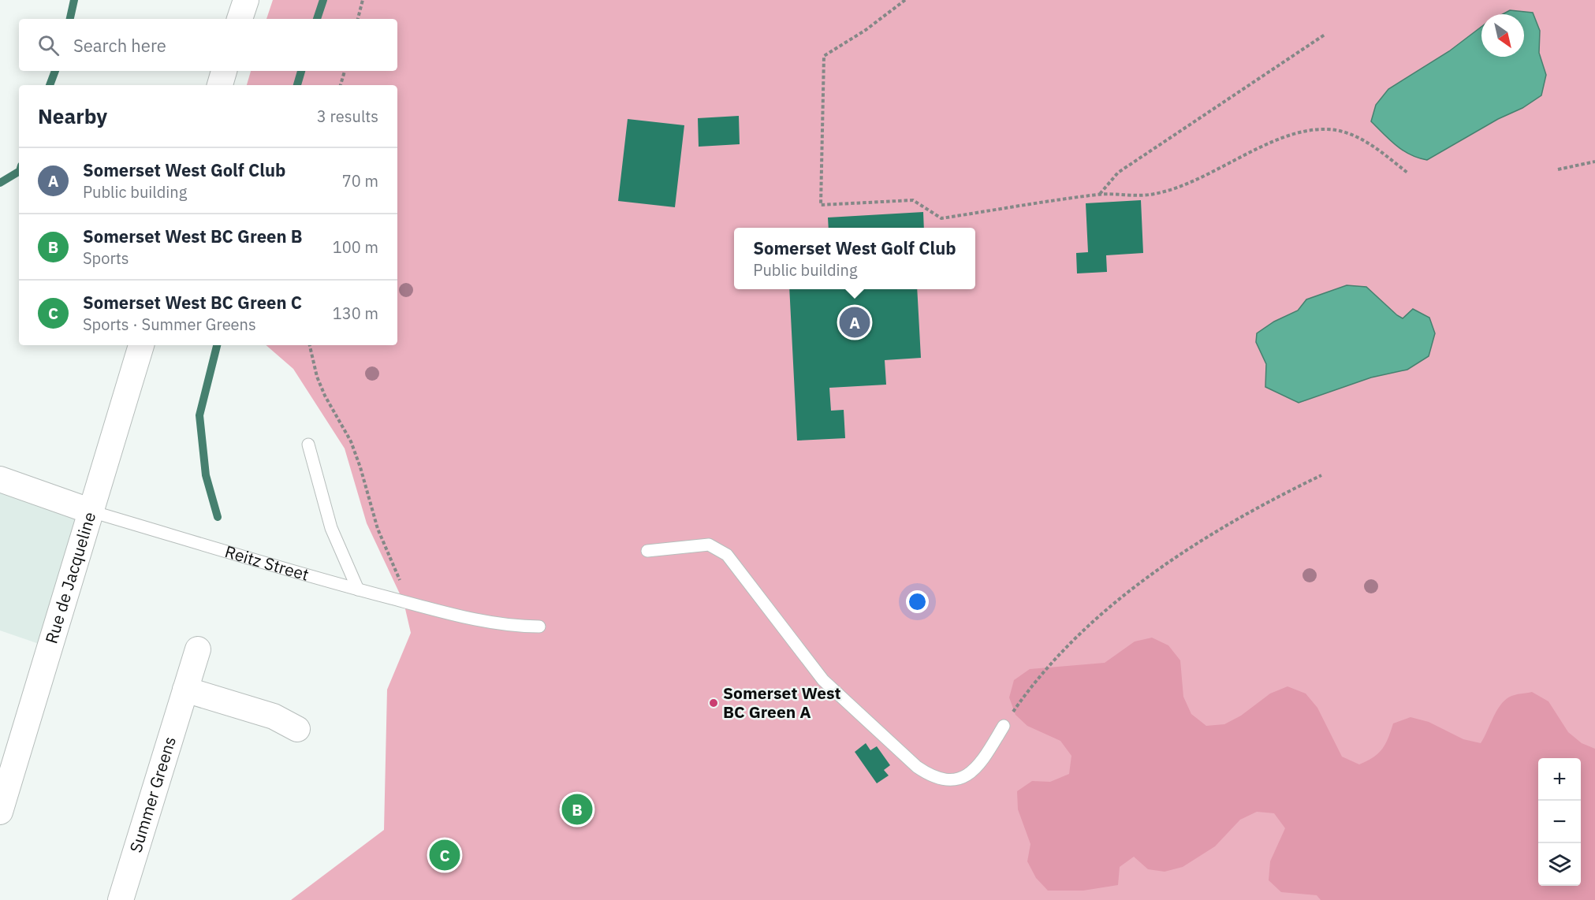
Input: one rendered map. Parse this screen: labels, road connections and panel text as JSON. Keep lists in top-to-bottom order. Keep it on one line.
{"streets":{"street":["Reitz Street","Rue de Jacqueline","Summer Greens"]},"crossings":[["Reitz Street","Rue de Jacqueline"]],"places":["Somerset West BC Green A"],"north":"bottom right","page":{"search":"Search here","heading":["Nearby","3 results"],"list":[{"mark":"A","name":"Somerset West Golf Club","note":"Public building","value":"70 m"},{"mark":"B","name":"Somerset West BC Green B","note":"Sports","value":"100 m"},{"mark":"C","name":"Somerset West BC Green C","note":"Sports · Summer Greens","value":"130 m"}],"popup":["Somerset West Golf Club","Public building"],"pins":["A","B","C"],"map_buttons":["+","−"]}}
